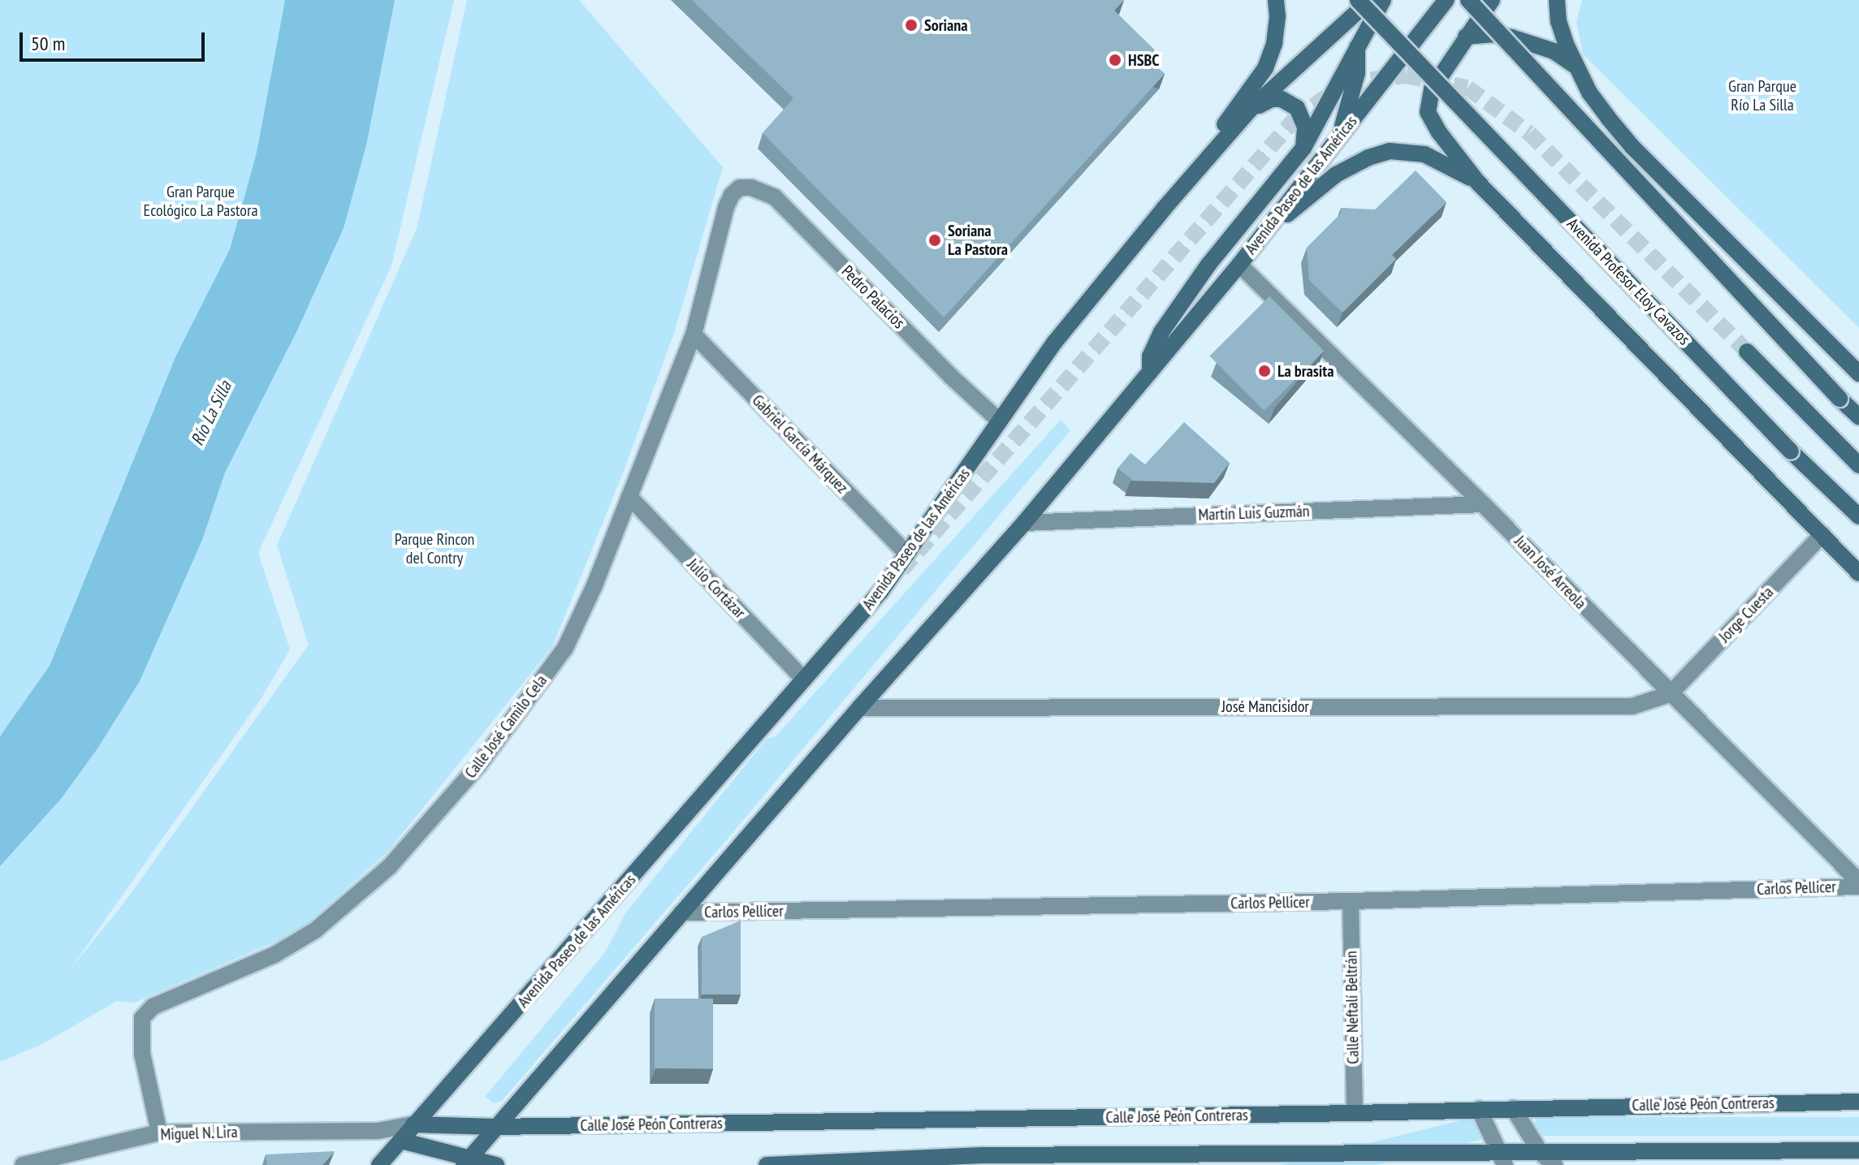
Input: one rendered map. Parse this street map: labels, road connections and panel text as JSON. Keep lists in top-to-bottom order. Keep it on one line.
{"streets":{"main road":["Avenida Paseo de las Américas","Avenida Profesor Eloy Cavazos","Calle José Peón Contreras"],"street":["Pedro Palacios","Gabriel García Márquez","Martín Luis Guzmán","Juan José Arreola","Julio Cortázar","Jorge Cuesta","José Mancisidor","Calle José Camilo Cela","Carlos Pellicer","Calle Neftalí Beltrán","Miguel N. Lira"]},"crossings":[["Avenida Paseo de las Américas","Pedro Palacios"],["Avenida Paseo de las Américas","Gabriel García Márquez"],["Avenida Paseo de las Américas","Martín Luis Guzmán"],["Avenida Paseo de las Américas","Juan José Arreola"],["Avenida Paseo de las Américas","Julio Cortázar"],["Avenida Paseo de las Américas","José Mancisidor"],["Avenida Paseo de las Américas","Carlos Pellicer"],["Avenida Paseo de las Américas","Calle José Peón Contreras"],["Avenida Paseo de las Américas","Miguel N. Lira"],["Pedro Palacios","Calle José Camilo Cela"],["Gabriel García Márquez","Calle José Camilo Cela"],["Martín Luis Guzmán","Juan José Arreola"],["Juan José Arreola","Jorge Cuesta"],["Juan José Arreola","José Mancisidor"],["Juan José Arreola","Carlos Pellicer"],["Julio Cortázar","Calle José Camilo Cela"],["Jorge Cuesta","José Mancisidor"],["Calle José Camilo Cela","Miguel N. Lira"],["Carlos Pellicer","Calle Neftalí Beltrán"],["Calle Neftalí Beltrán","Calle José Peón Contreras"],["Calle José Peón Contreras","Miguel N. Lira"]],"water":["Río La Silla"],"parks":["Gran Parque Río La Silla","Gran Parque Ecológico La Pastora","Parque Rincon del Contry"],"places":["Soriana","HSBC","Soriana La Pastora","La brasita"],"scale_bar":"50 m"}
